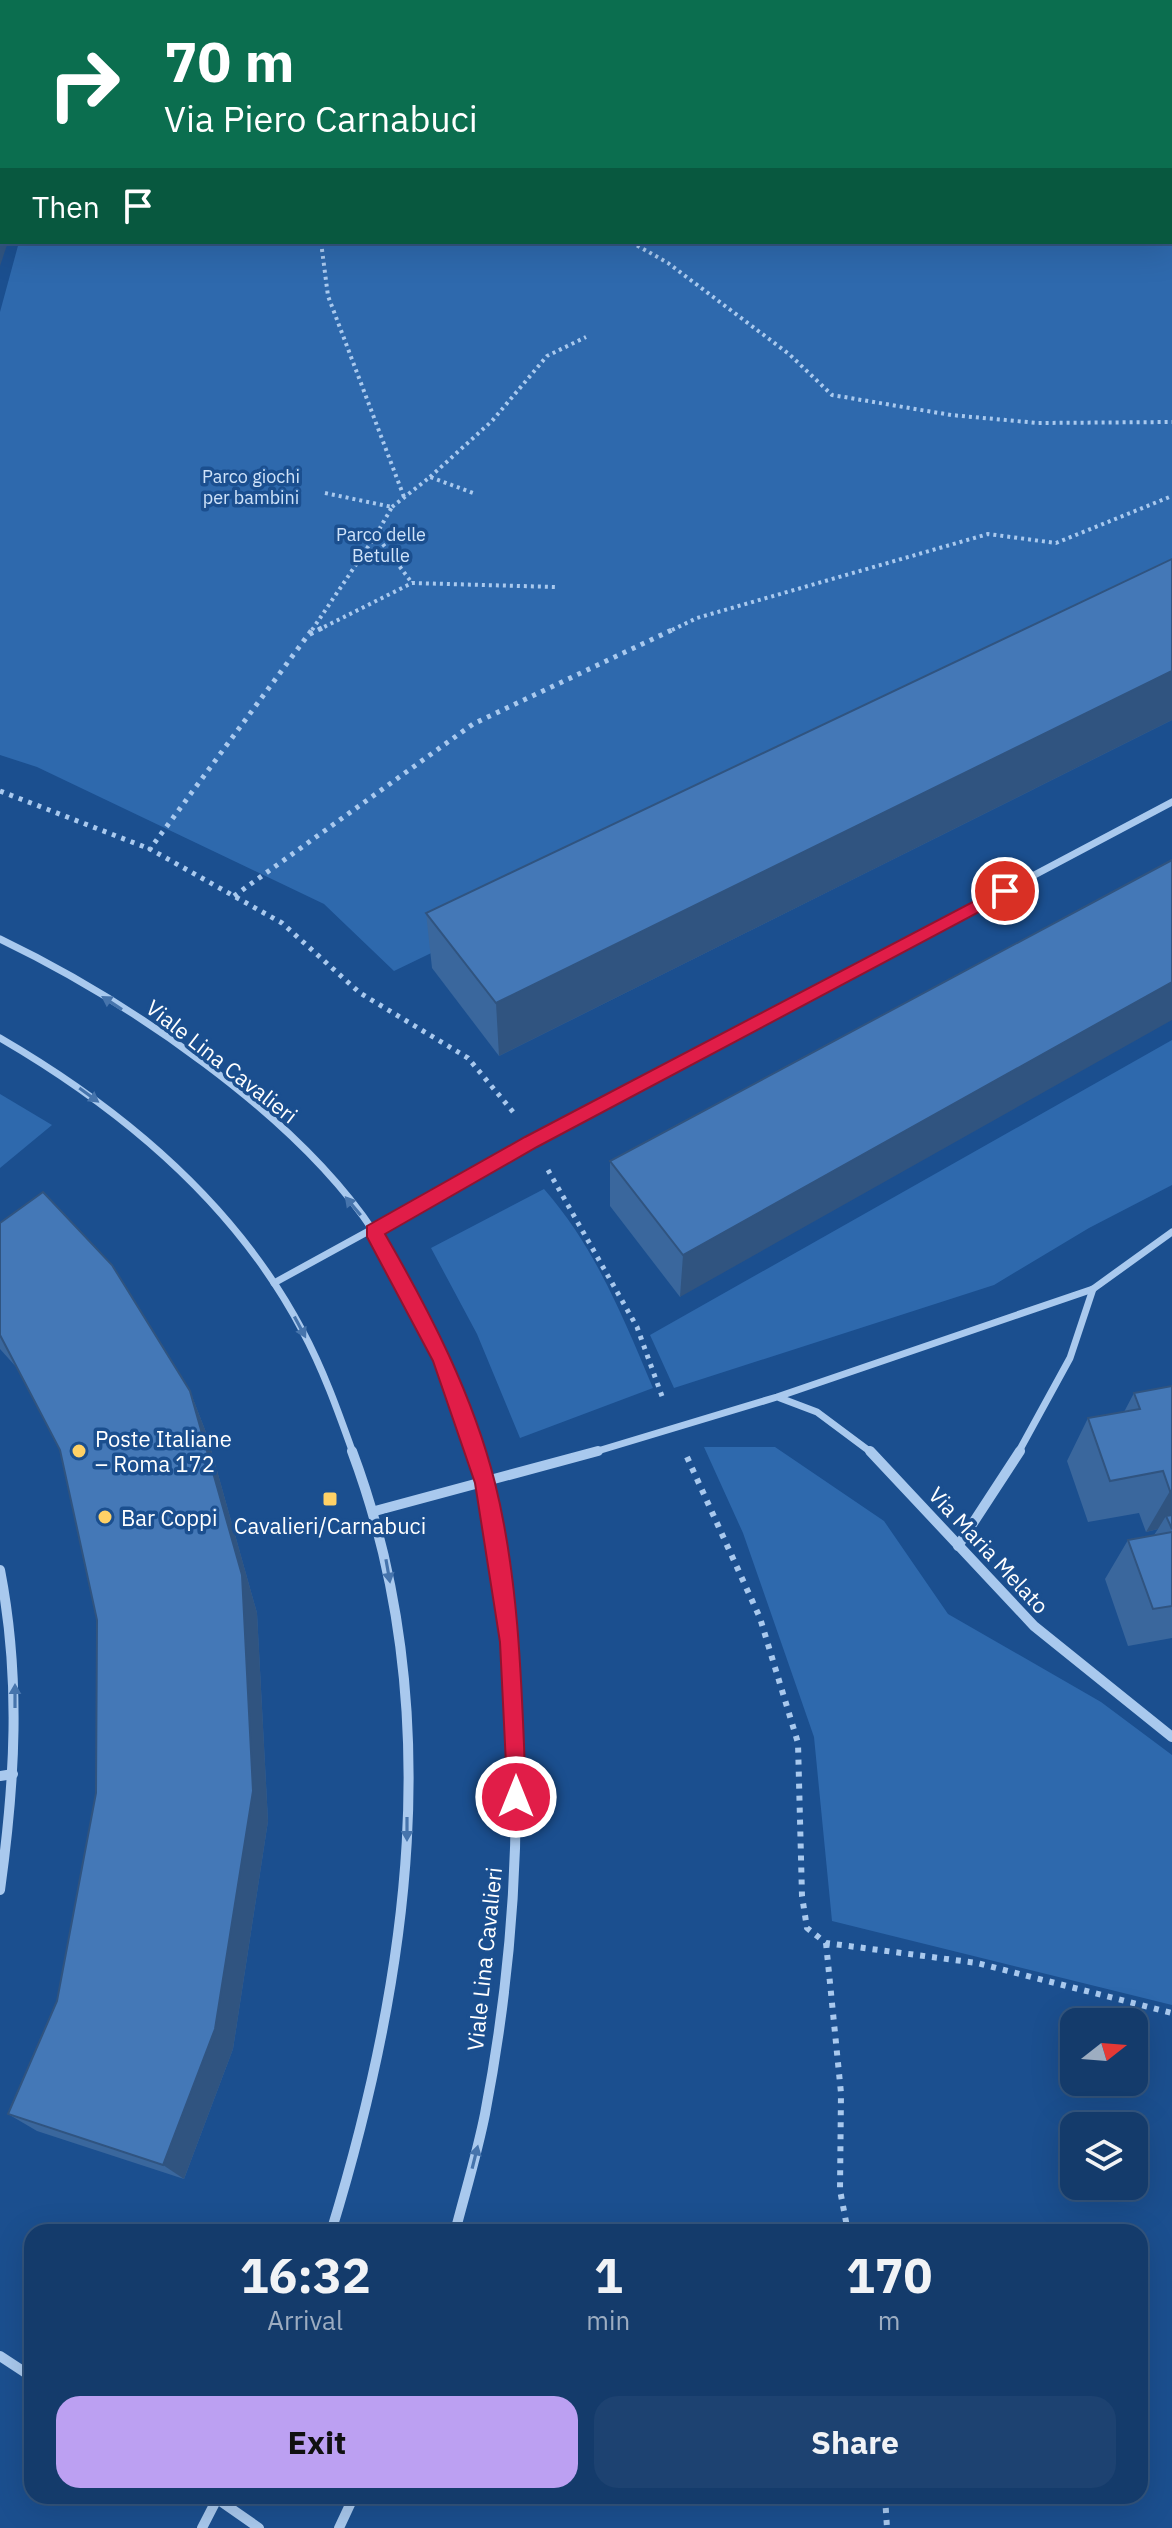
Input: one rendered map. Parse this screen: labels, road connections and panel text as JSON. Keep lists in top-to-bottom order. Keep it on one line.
{"streets":{"street":["Viale Lina Cavalieri","Via Maria Melato"]},"one_way":["Viale Lina Cavalieri"],"parks":["Parco giochi per bambini","Parco delle Betulle"],"places":{"other":["Poste Italiane – Roma 172","Bar Coppi"],"transit":["Cavalieri/Carnabuci"]},"north":"right","page":{"turn":["70 m","Via Piero Carnabuci"],"then":"Then","eta":["16:32","Arrival","1","min","170","m"],"buttons":["Exit","Share"]}}
